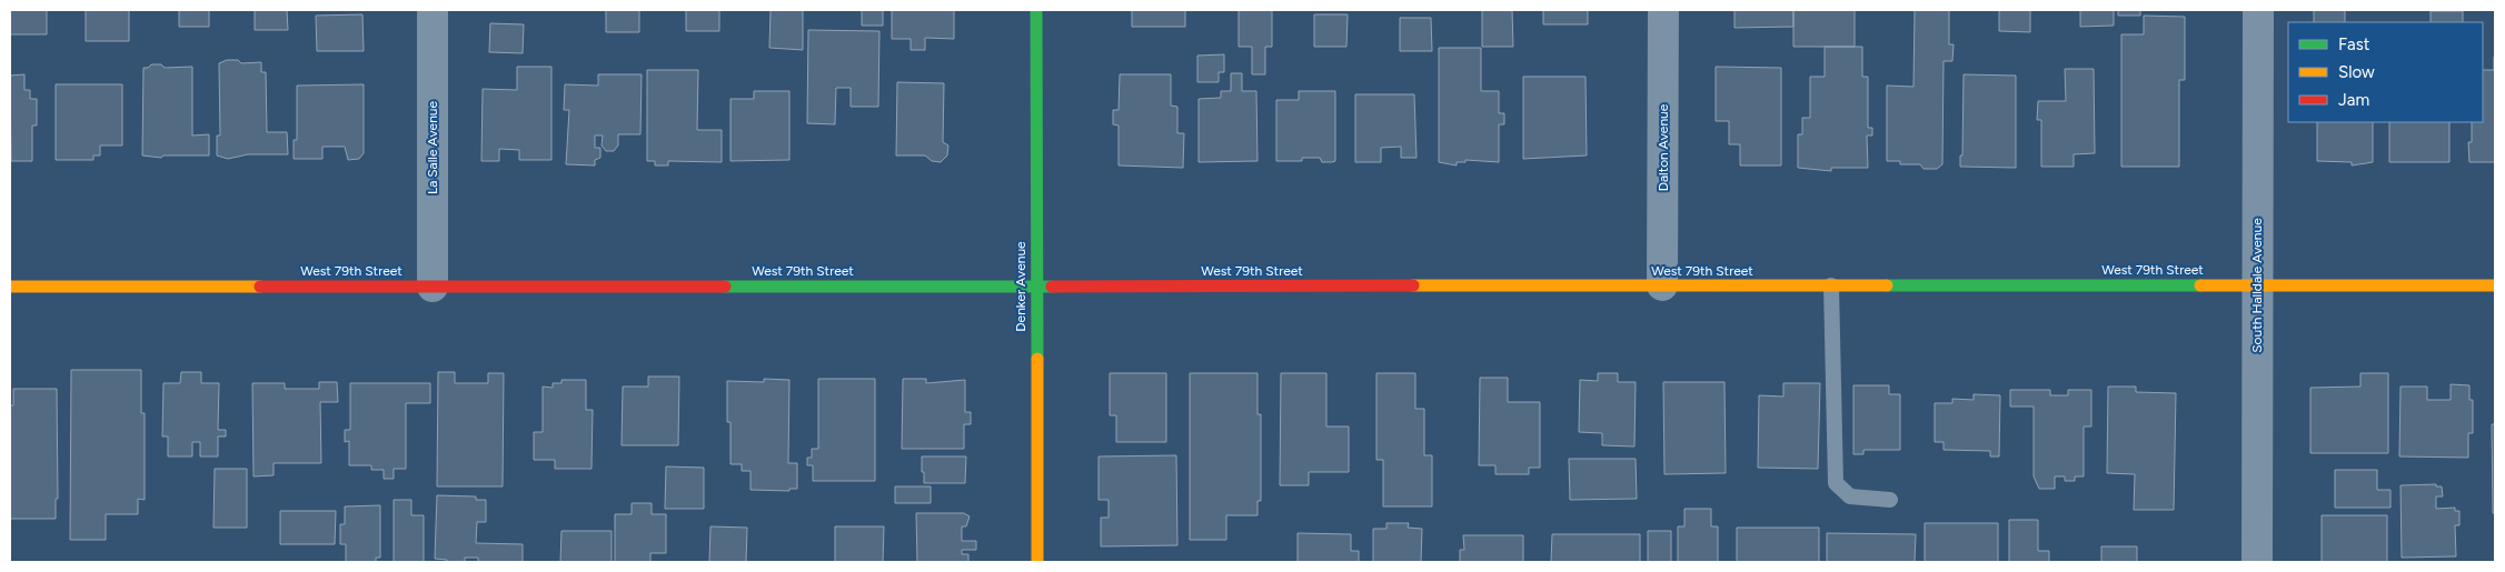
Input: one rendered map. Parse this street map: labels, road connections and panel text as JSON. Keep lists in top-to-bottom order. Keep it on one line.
{"streets":{"street":["La Salle Avenue","Dalton Avenue","West 79th Street","South Halldale Avenue","Denker Avenue"]},"crossings":[["La Salle Avenue","West 79th Street"],["Dalton Avenue","West 79th Street"],["West 79th Street","South Halldale Avenue"],["West 79th Street","Denker Avenue"]],"legend":["Fast","Slow","Jam"]}
